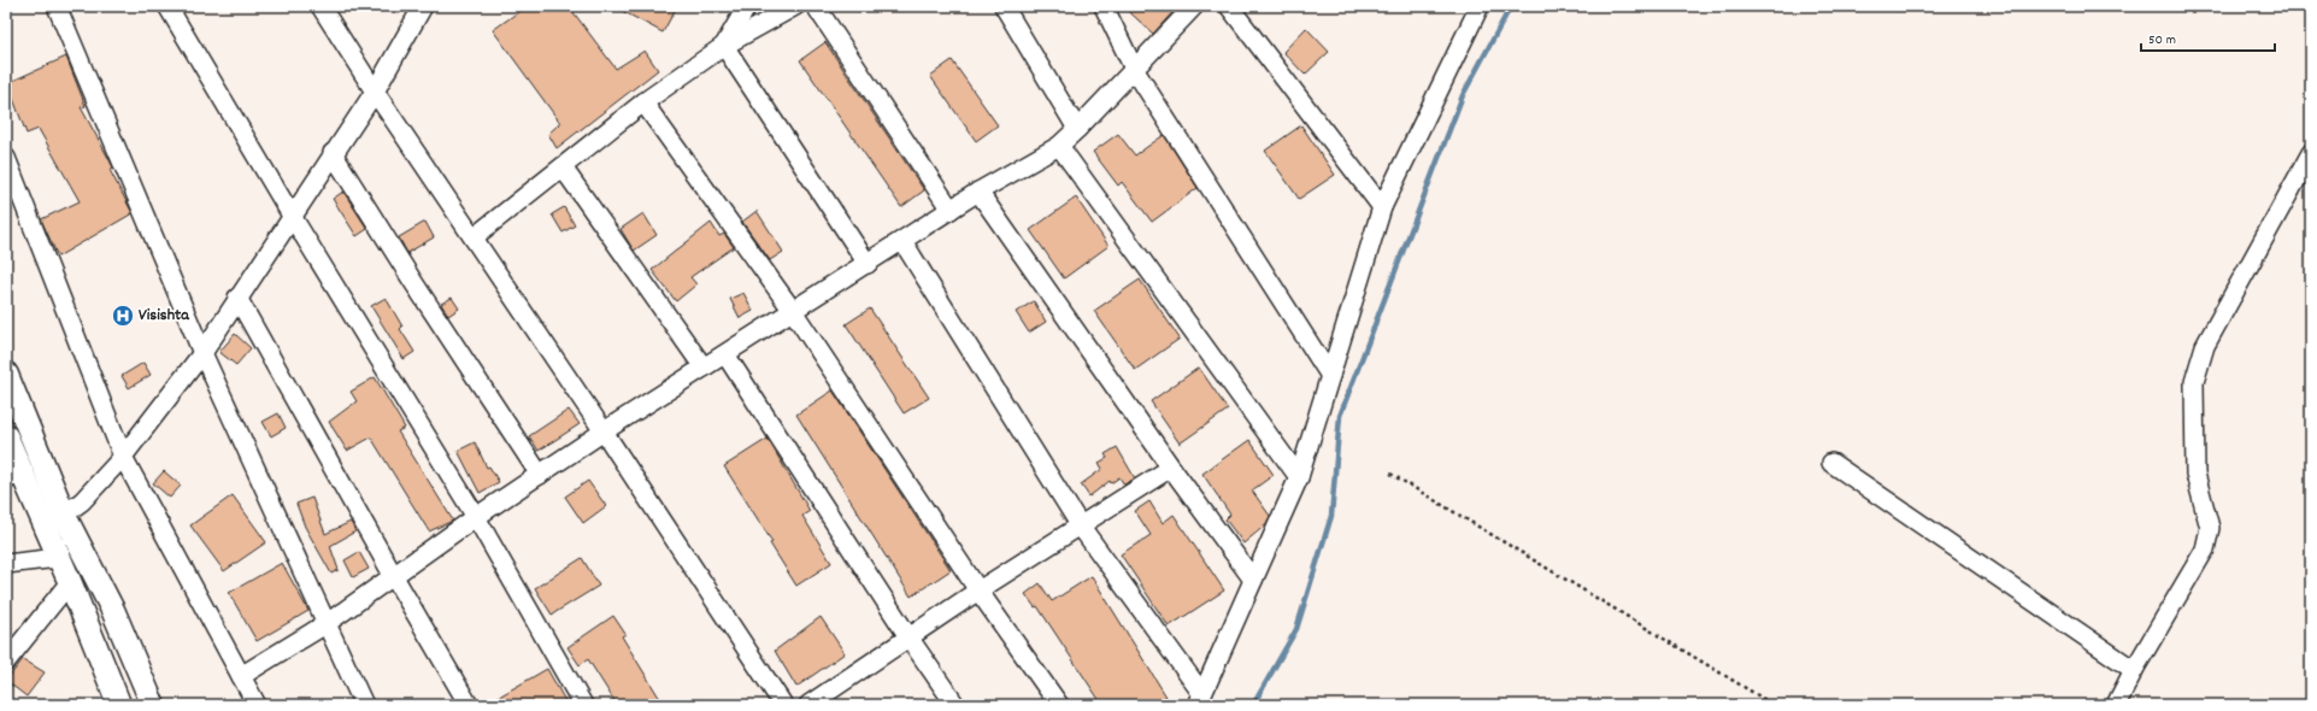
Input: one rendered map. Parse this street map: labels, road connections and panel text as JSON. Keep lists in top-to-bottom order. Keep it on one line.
{"places":{"hospital":["Visishta"]},"scale_bar":"50 m"}
